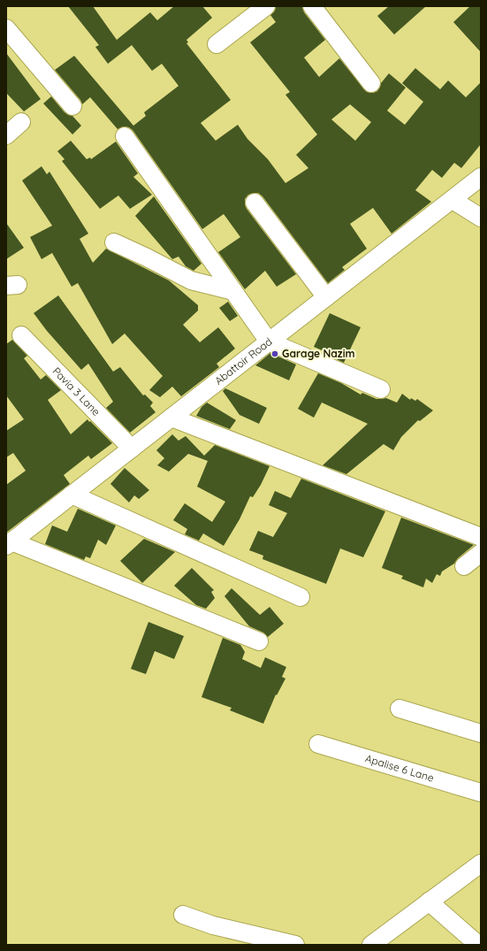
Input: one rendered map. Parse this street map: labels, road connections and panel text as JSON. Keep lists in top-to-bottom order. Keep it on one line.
{"streets":{"street":["Abattoir Road","Pavia 3 Lane","Apalise 6 Lane"]},"crossings":[["Abattoir Road","Pavia 3 Lane"]],"places":["Garage Nazim"]}
